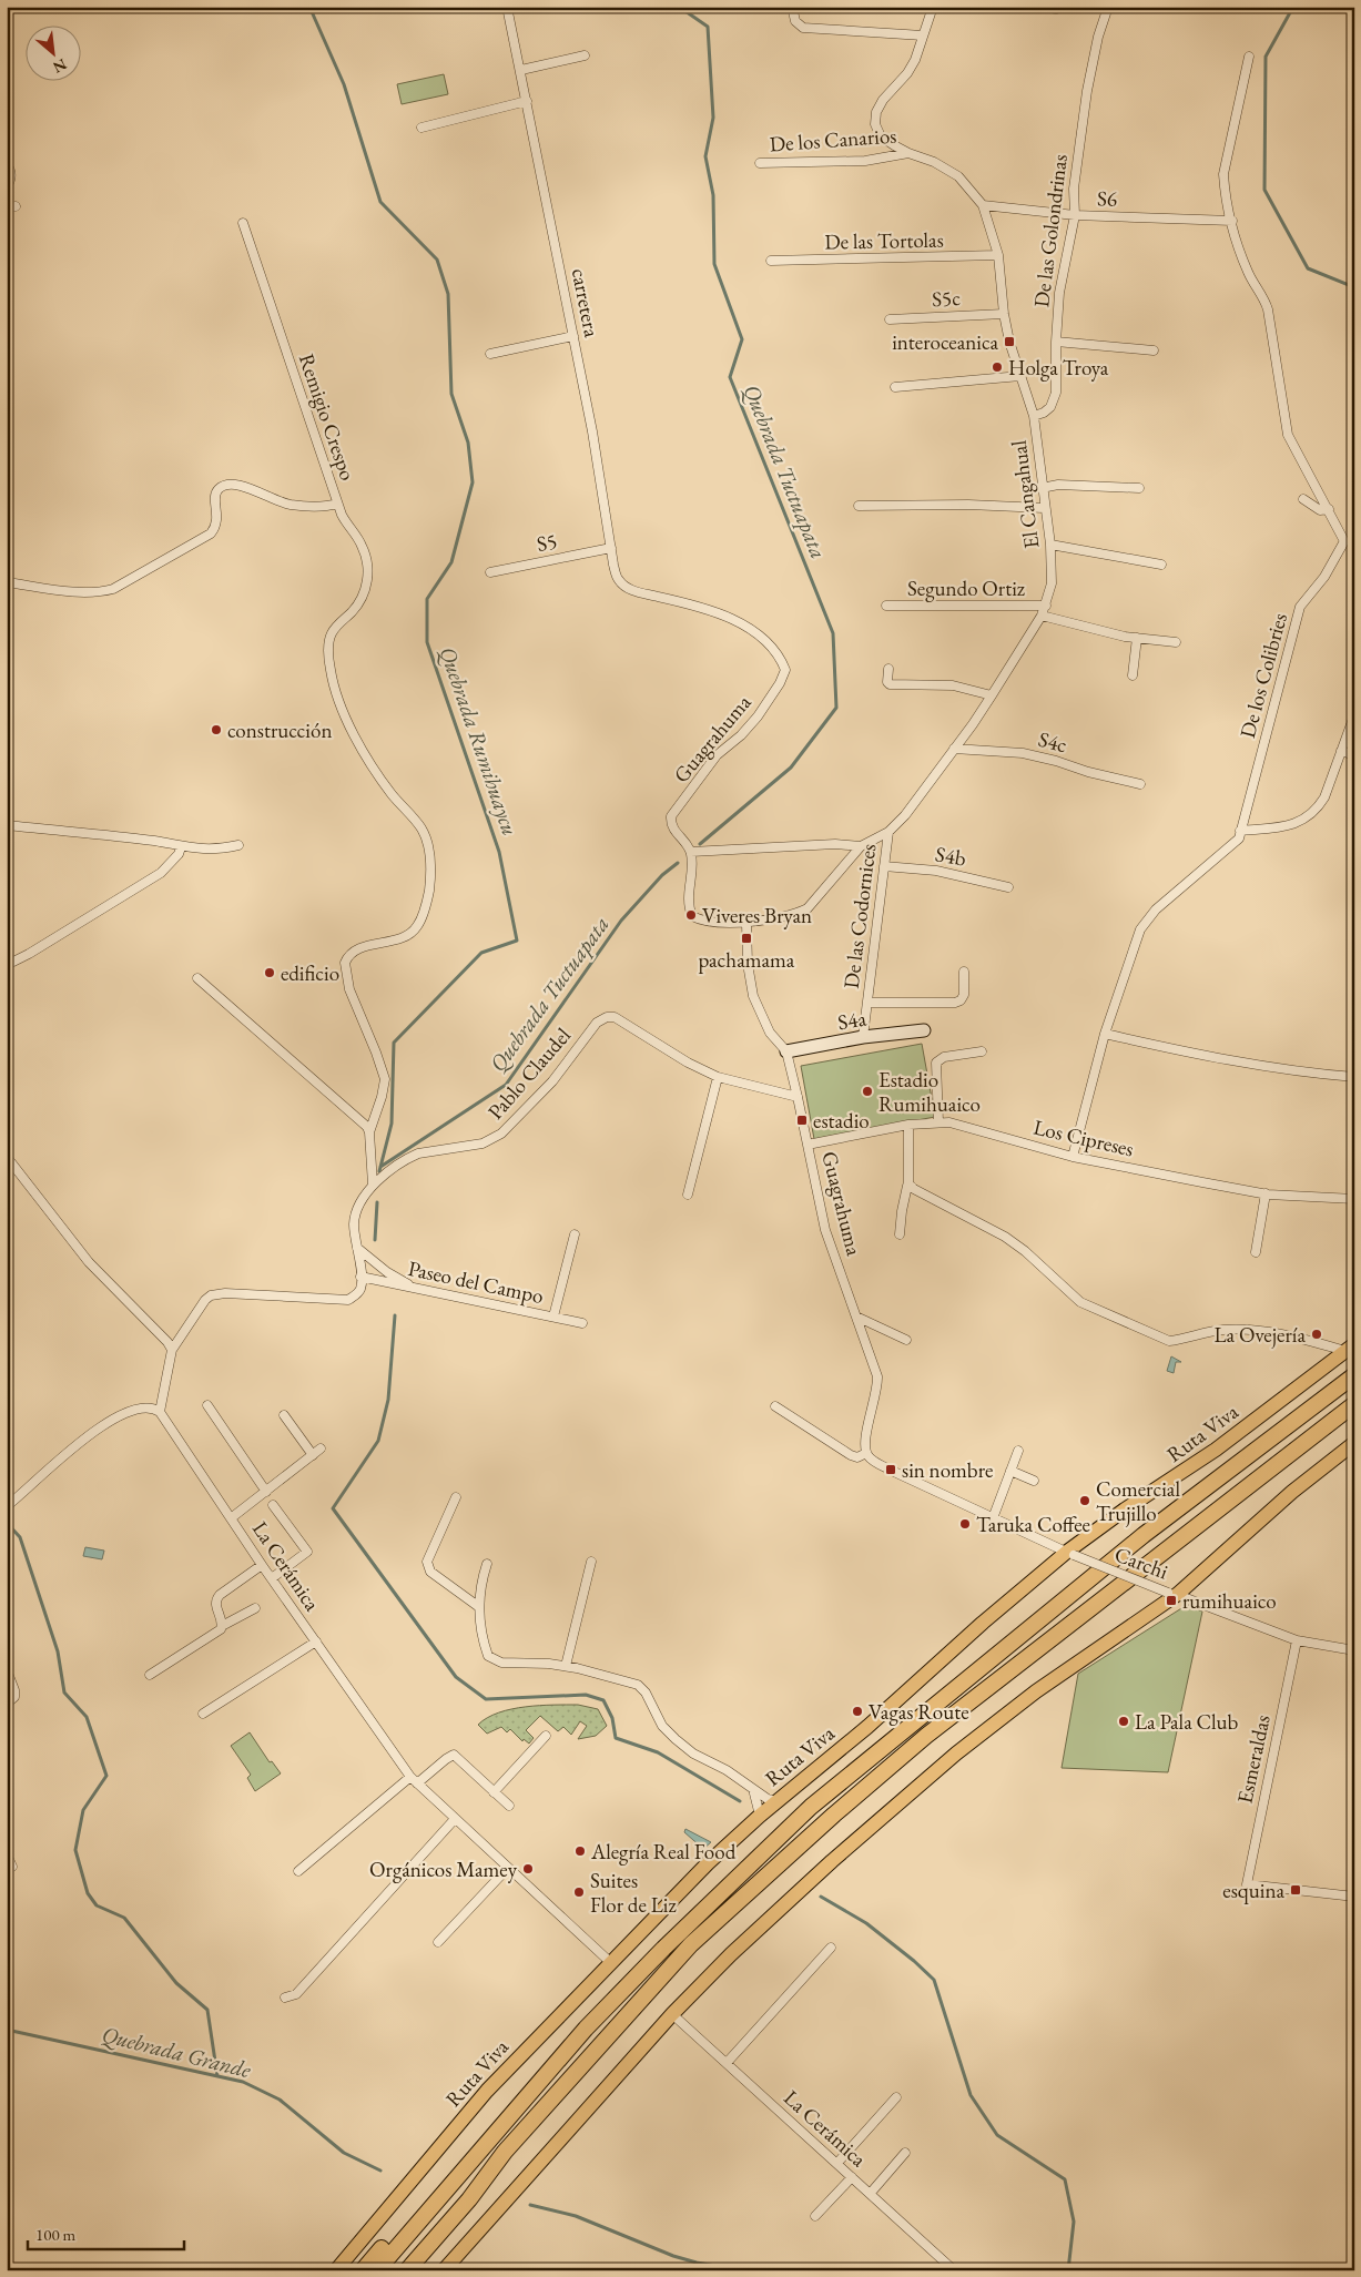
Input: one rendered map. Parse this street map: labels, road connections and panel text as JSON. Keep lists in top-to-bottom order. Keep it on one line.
{"streets":{"main road":["Ruta Viva"],"street":["De los Canarios","S6","De las Golondrinas","De las Tortolas","S5c","carretera","Remigio Crespo","El Cangahual","S5","Segundo Ortiz","De los Colibries","Guagrahuma","S4c","S4b","De las Codornices","S4a","Pablo Claudel","Los Cipreses","Paseo del Campo","Carchi","La Cerámica","Esmeraldas"]},"crossings":[["De los Canarios","El Cangahual"],["S6","De las Golondrinas"],["S6","El Cangahual"],["S6","De los Colibries"],["De las Golondrinas","El Cangahual"],["De las Tortolas","El Cangahual"],["S5c","El Cangahual"],["carretera","S5"],["carretera","Guagrahuma"],["El Cangahual","Segundo Ortiz"],["El Cangahual","Guagrahuma"],["El Cangahual","S4c"],["El Cangahual","De las Codornices"],["De los Colibries","Los Cipreses"],["Guagrahuma","S4a"],["Guagrahuma","Pablo Claudel"],["Guagrahuma","Los Cipreses"],["Guagrahuma","Carchi"],["S4b","De las Codornices"],["De las Codornices","S4a"],["Pablo Claudel","Paseo del Campo"],["Ruta Viva","Carchi"],["Ruta Viva","La Cerámica"],["Carchi","Esmeraldas"]],"water":["Quebrada Tuctuapata","Quebrada Rumihuaycu","Quebrada Grande"],"places":{"transit":["interoceanica","pachamama","estadio","sin nombre","rumihuaico","esquina"],"other":["Holga Troya","construcción","Viveres Bryan","edificio","Estadio Rumihuaico","La Ovejería","Comercial Trujillo","Taruka Coffee","Vagas Route","La Pala Club","Alegría Real Food","Orgánicos Mamey","Suites Flor de Liz"]},"scale_bar":"100 m","north":"bottom right"}
